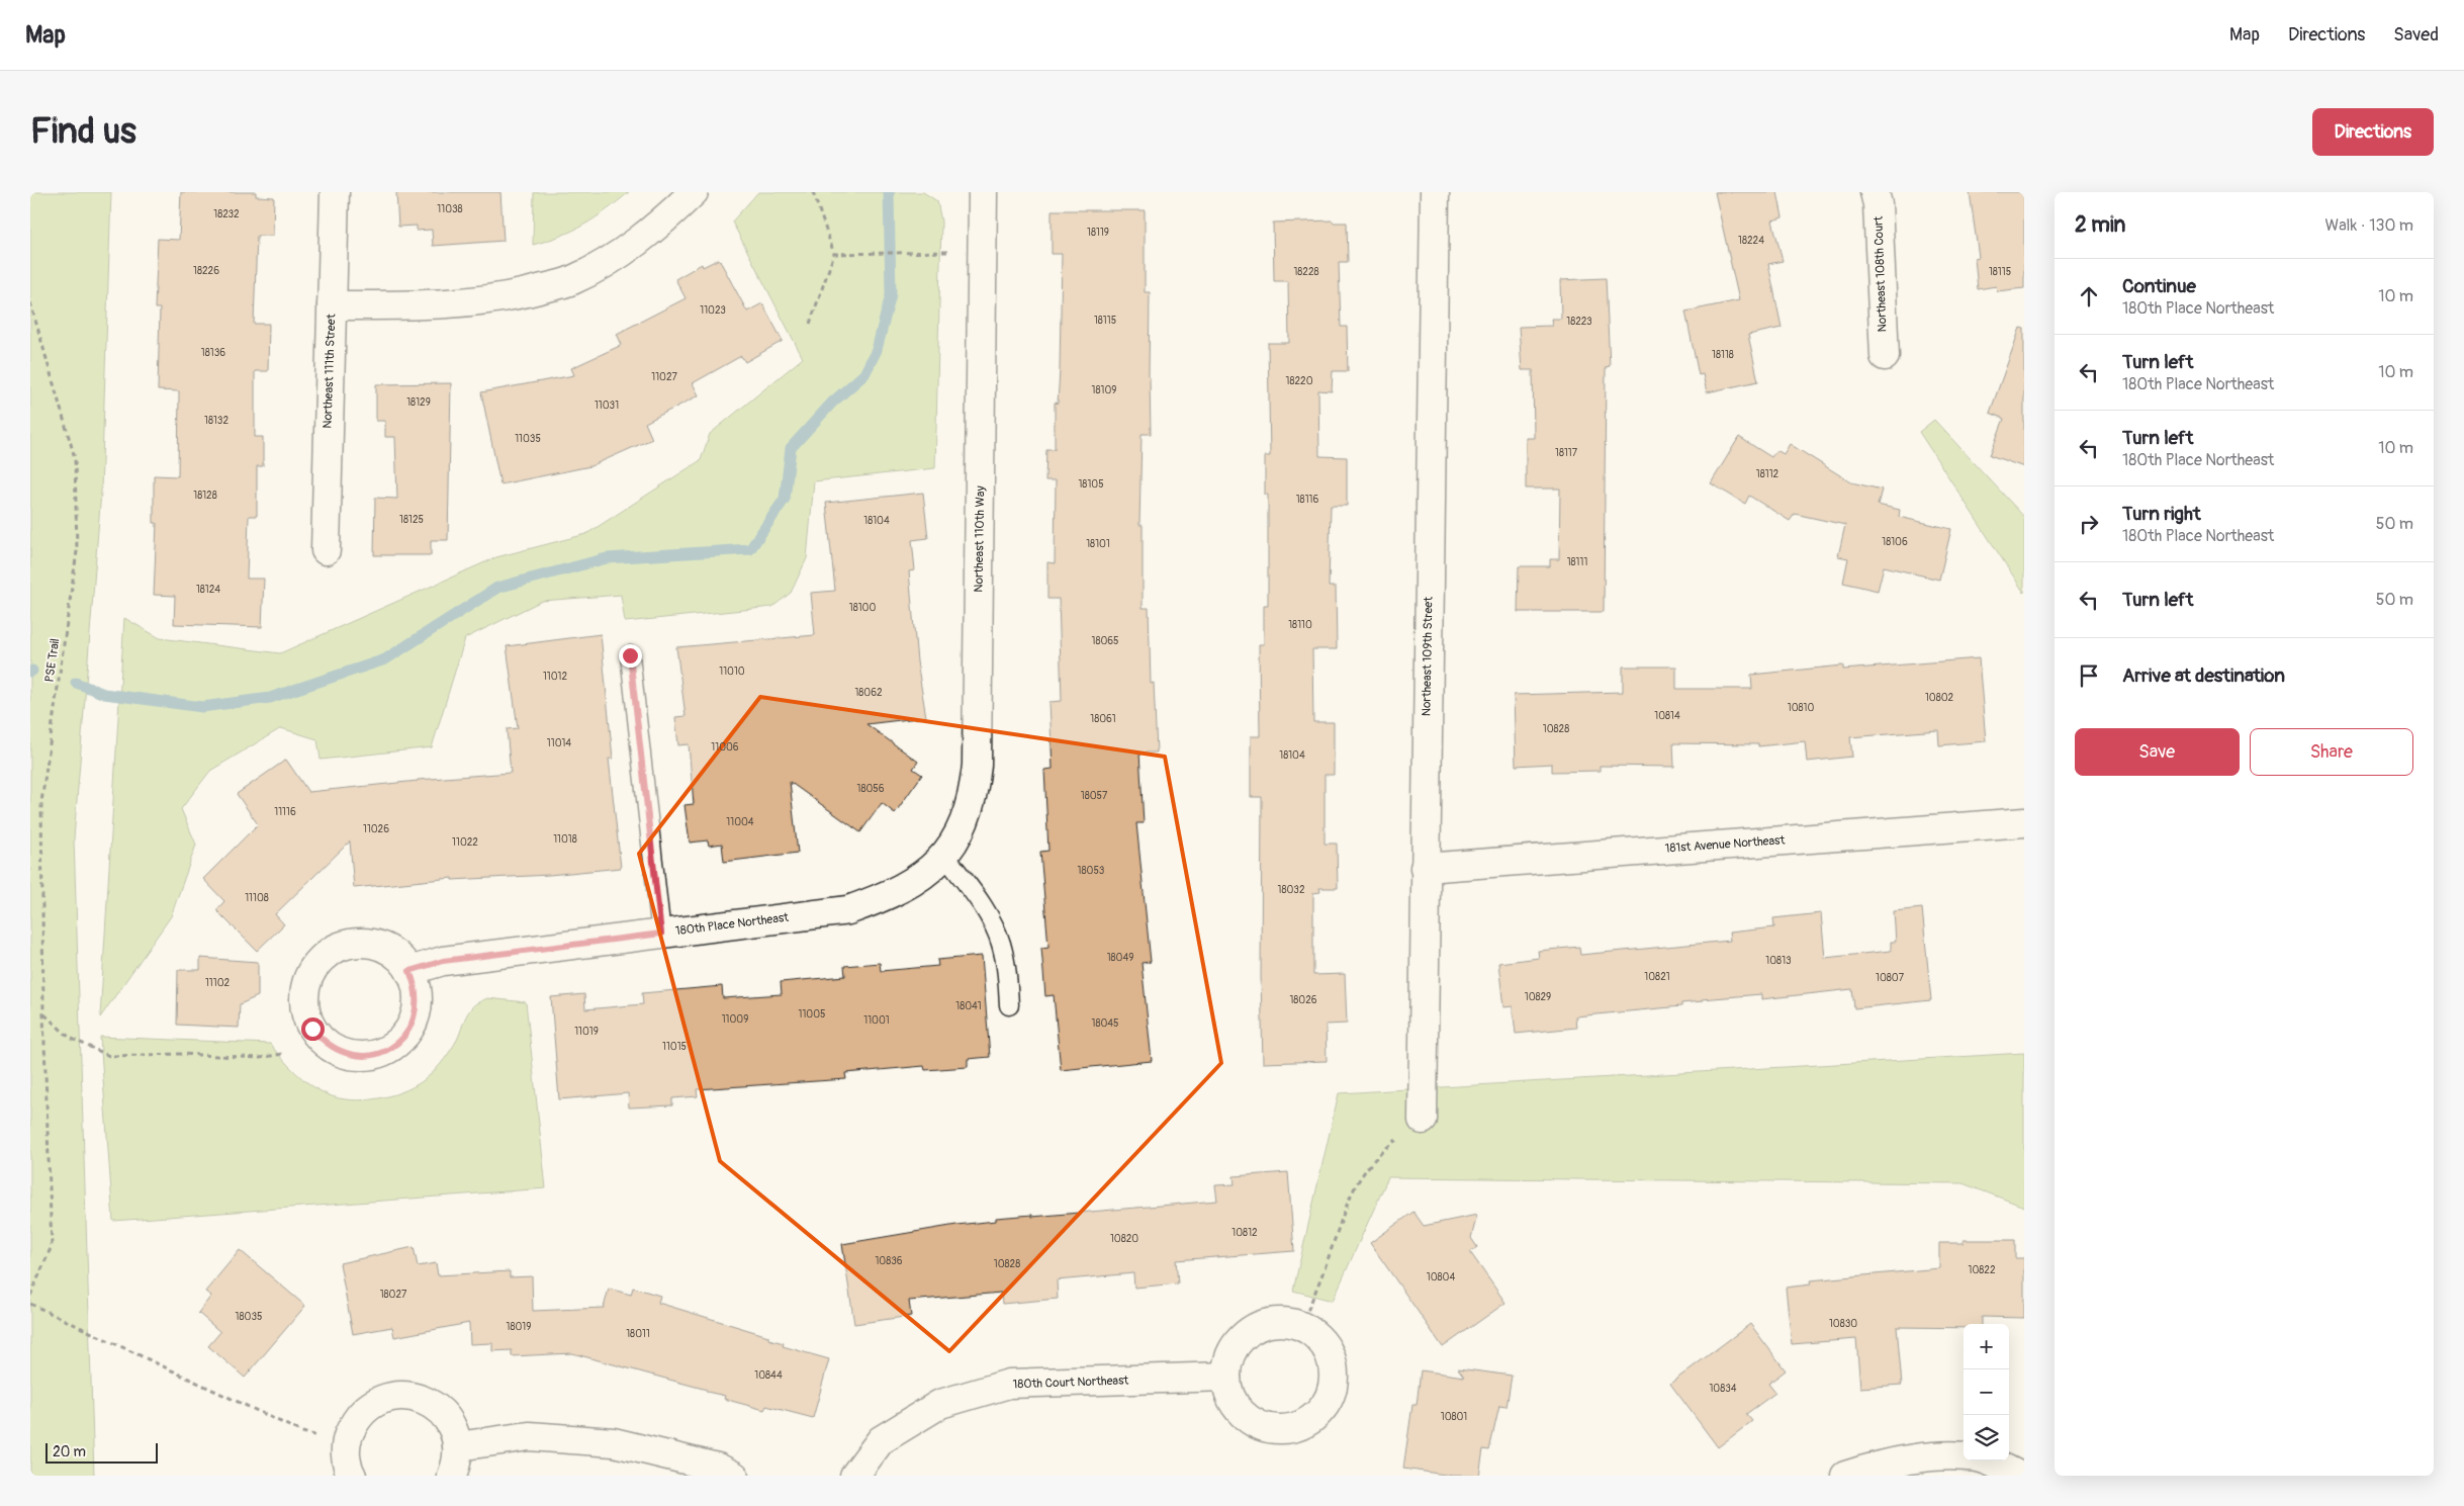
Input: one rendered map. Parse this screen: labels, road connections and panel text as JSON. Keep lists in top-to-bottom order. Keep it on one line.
{"streets":{"street":["Northeast 108th Court","Northeast 111th Street","Northeast 110th Way","Northeast 109th Street","181st Avenue Northeast","180th Place Northeast","180th Court Northeast"],"path":["PSE Trail"]},"crossings":[["Northeast 110th Way","180th Place Northeast"],["Northeast 109th Street","181st Avenue Northeast"]],"house_numbers":["11038","18232","18119","18224","18226","18228","18115","11023","18115","18223","18136","18118","11027","18220","18109","18129","11031","18132","11035","18117","18112","18105","18128","18116","18125","18104","18106","18101","18111","18124","18100","18110","18065","11010","11012","18062","10802","10810","10814","18061","10828","11014","11006","18104","18056","18057","11116","11004","11026","11018","11022","18053","18032","11108","18049","10813","10821","10807","11102","10829","18026","18041","11005","11009","11001","18045","11019","11015","10812","10820","10836","10828","10822","10804","18027","18035","10830","18019","18011","10844","10834","10801"],"scale_bar":"20 m","page":{"header":"Map","nav":["Map","Directions","Saved"],"buttons":["Directions",["Save","Share"]],"title":"Find us","heading":["2 min","Walk · 130 m"],"list":[["Continue","180th Place Northeast","10 m"],["Turn left","180th Place Northeast","10 m"],["Turn left","180th Place Northeast","10 m"],["Turn right","180th Place Northeast","50 m"],["Turn left","50 m"],"Arrive at destination"],"map_buttons":["+","−"],"scale":"20 m"}}
